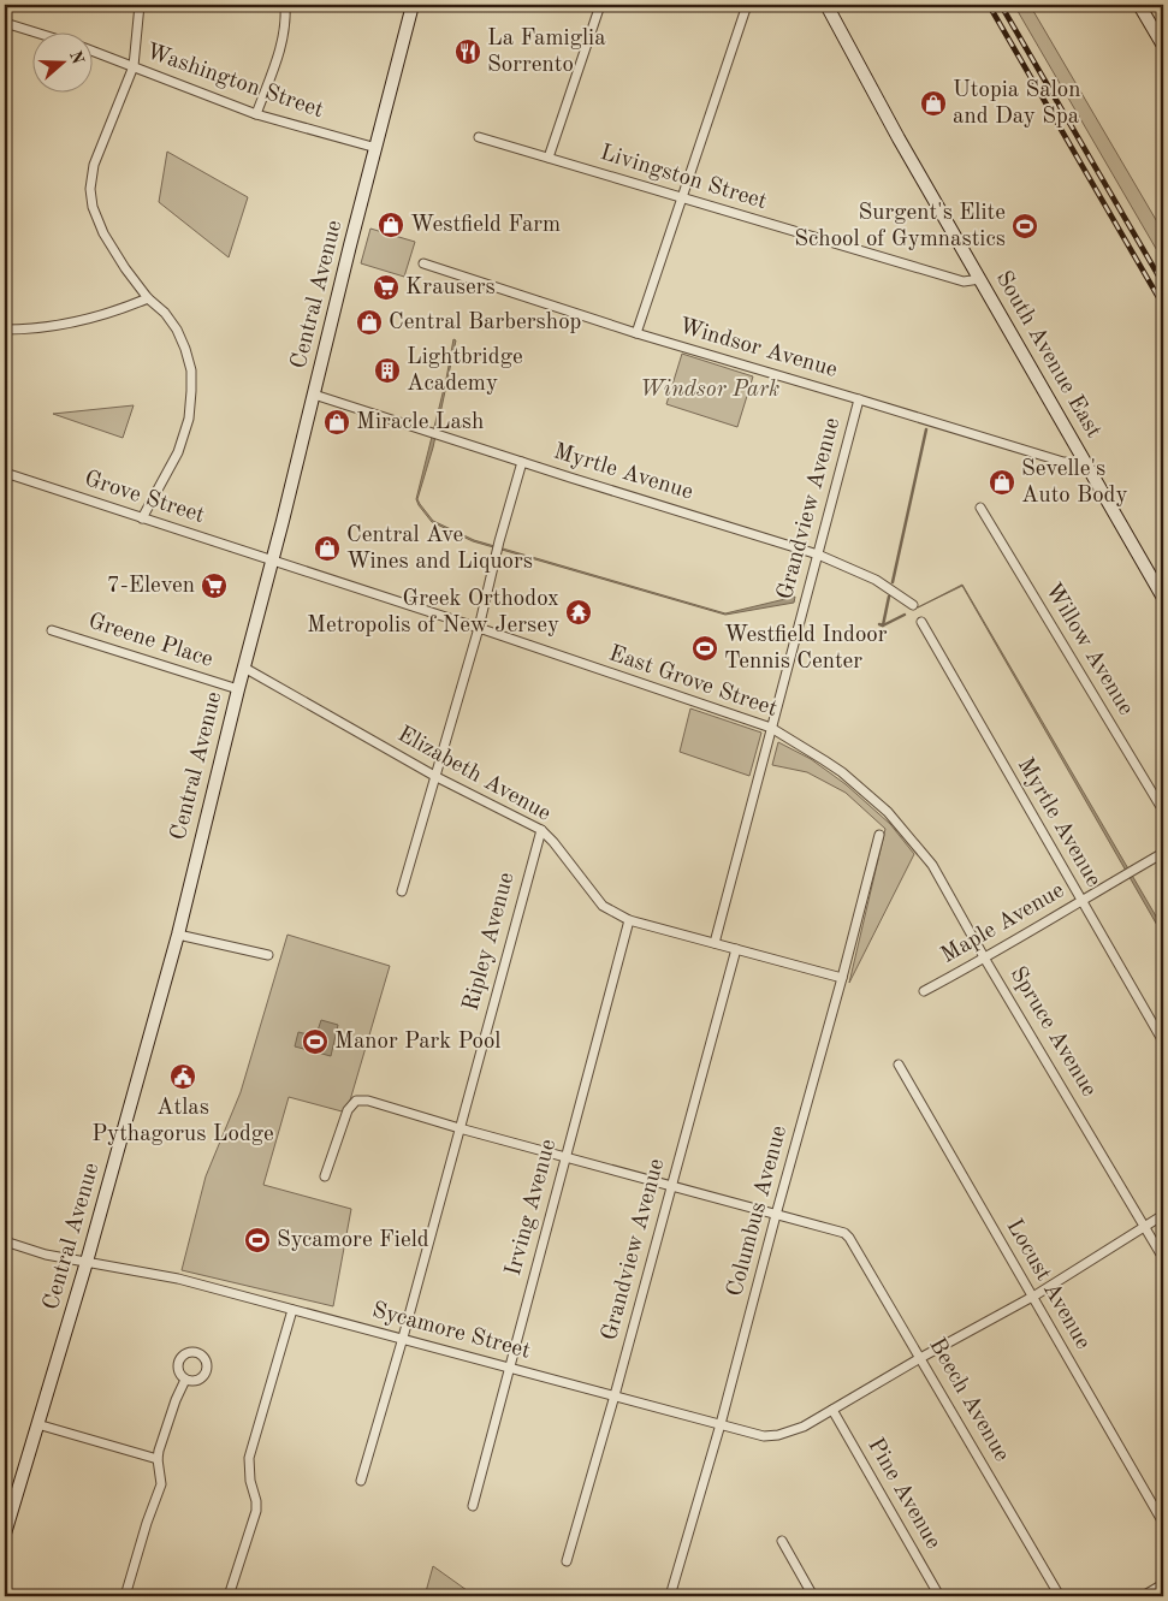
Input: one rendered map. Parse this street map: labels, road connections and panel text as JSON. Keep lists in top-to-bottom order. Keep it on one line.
{"streets":{"main road":["Central Avenue","South Avenue East"],"street":["Washington Street","Livingston Street","Windsor Avenue","Myrtle Avenue","Grove Street","Grandview Avenue","Greene Place","Willow Avenue","East Grove Street","Elizabeth Avenue","Maple Avenue","Ripley Avenue","Spruce Avenue","Irving Avenue","Columbus Avenue","Locust Avenue","Sycamore Street","Beech Avenue","Pine Avenue"]},"crossings":[["Washington Street","Central Avenue"],["Livingston Street","South Avenue East"],["Central Avenue","Myrtle Avenue"],["Central Avenue","Grove Street"],["Central Avenue","Greene Place"],["Central Avenue","East Grove Street"],["Central Avenue","Elizabeth Avenue"],["Central Avenue","Sycamore Street"],["Windsor Avenue","South Avenue East"],["Windsor Avenue","Grandview Avenue"],["Myrtle Avenue","Grandview Avenue"],["Myrtle Avenue","Maple Avenue"],["Grove Street","East Grove Street"],["Grandview Avenue","East Grove Street"],["Grandview Avenue","Elizabeth Avenue"],["Grandview Avenue","Sycamore Street"],["East Grove Street","Spruce Avenue"],["Elizabeth Avenue","Ripley Avenue"],["Elizabeth Avenue","Irving Avenue"],["Elizabeth Avenue","Columbus Avenue"],["Maple Avenue","Spruce Avenue"],["Ripley Avenue","Sycamore Street"],["Spruce Avenue","Sycamore Street"],["Irving Avenue","Sycamore Street"],["Columbus Avenue","Sycamore Street"],["Columbus Avenue","Beech Avenue"],["Locust Avenue","Sycamore Street"],["Sycamore Street","Beech Avenue"],["Sycamore Street","Pine Avenue"]],"parks":["Windsor Park"],"places":{"restaurant":["La Famiglia Sorrento"],"shop":["Utopia Salon and Day Spa","Westfield Farm","Central Barbershop","Miracle Lash","Sevelle's Auto Body","Central Ave Wines and Liquors"],"sports":["Surgent's Elite School of Gymnastics","Westfield Indoor Tennis Center","Manor Park Pool","Sycamore Field"],"supermarket":["Krausers","7-Eleven"],"building":["Lightbridge Academy"],"temple":["Greek Orthodox Metropolis of New Jersey"],"public building":["Atlas Pythagorus Lodge"]},"north":"right"}
